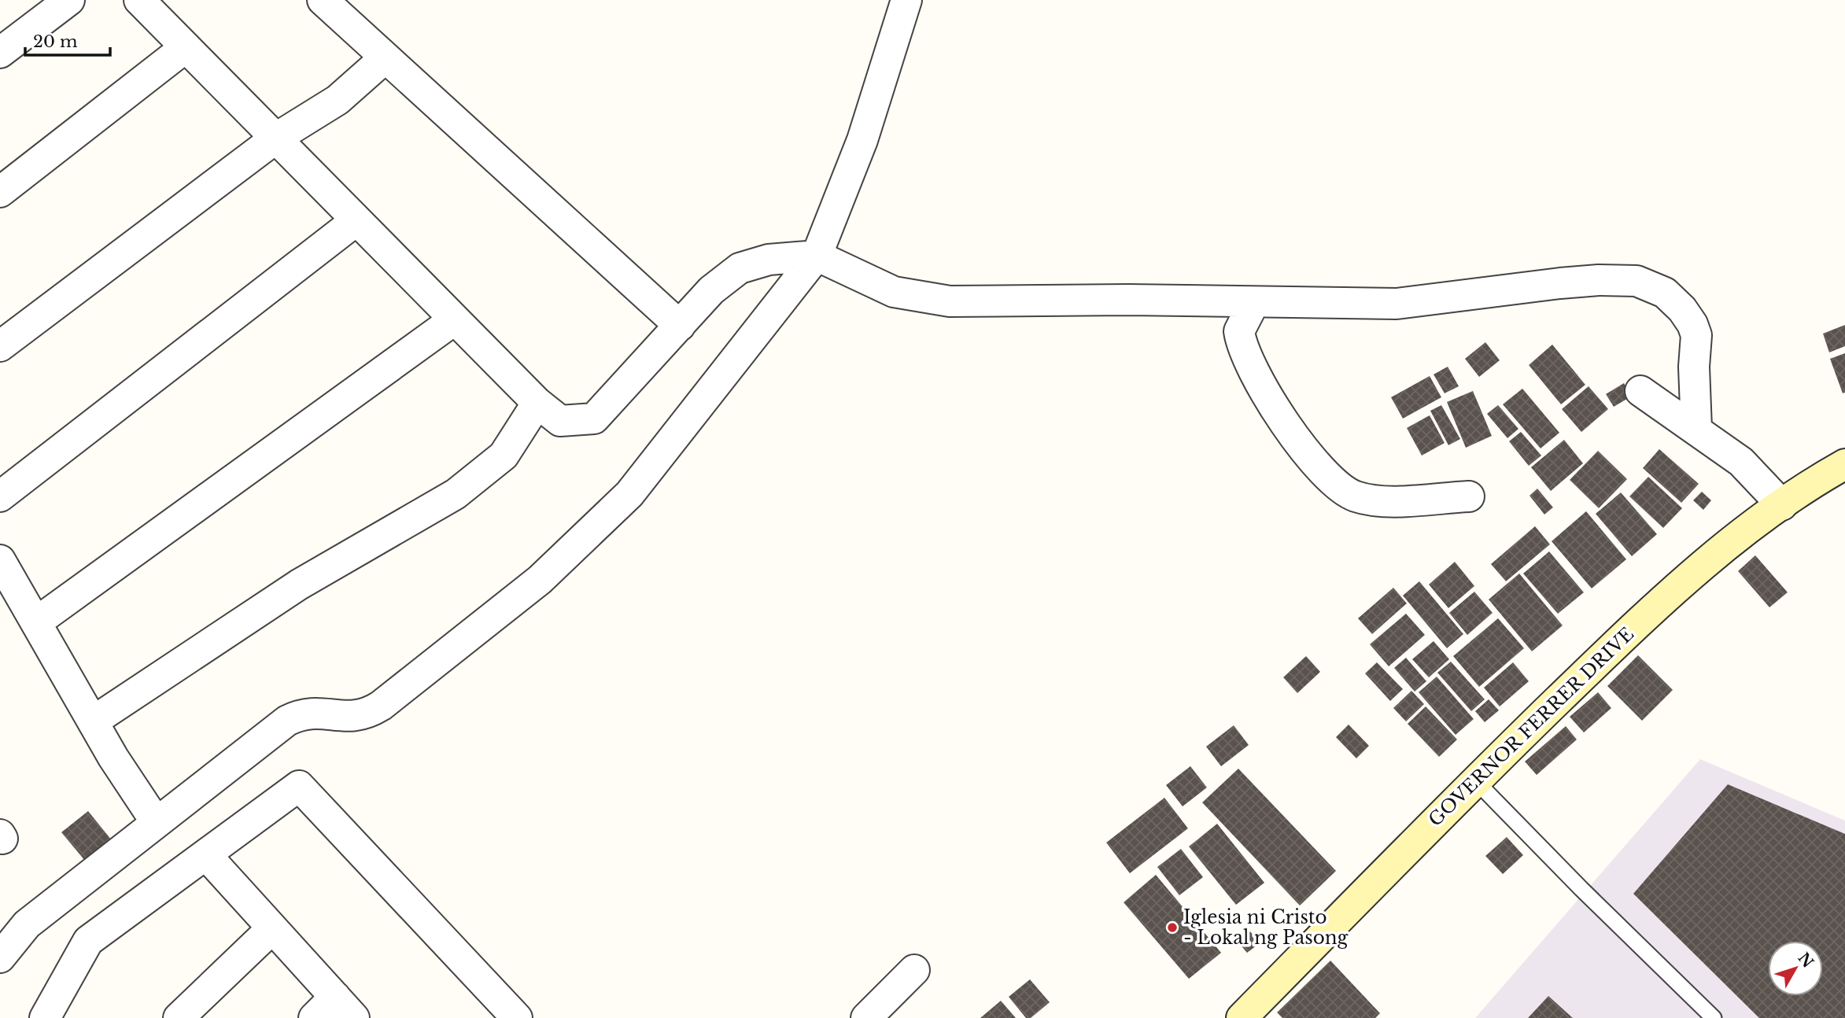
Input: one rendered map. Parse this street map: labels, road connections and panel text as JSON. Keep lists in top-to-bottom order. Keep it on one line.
{"streets":{"main road":["GOVERNOR FERRER DRIVE"]},"places":["Iglesia ni Cristo - Lokal ng Pasong"],"scale_bar":"20 m","north":"top right"}
